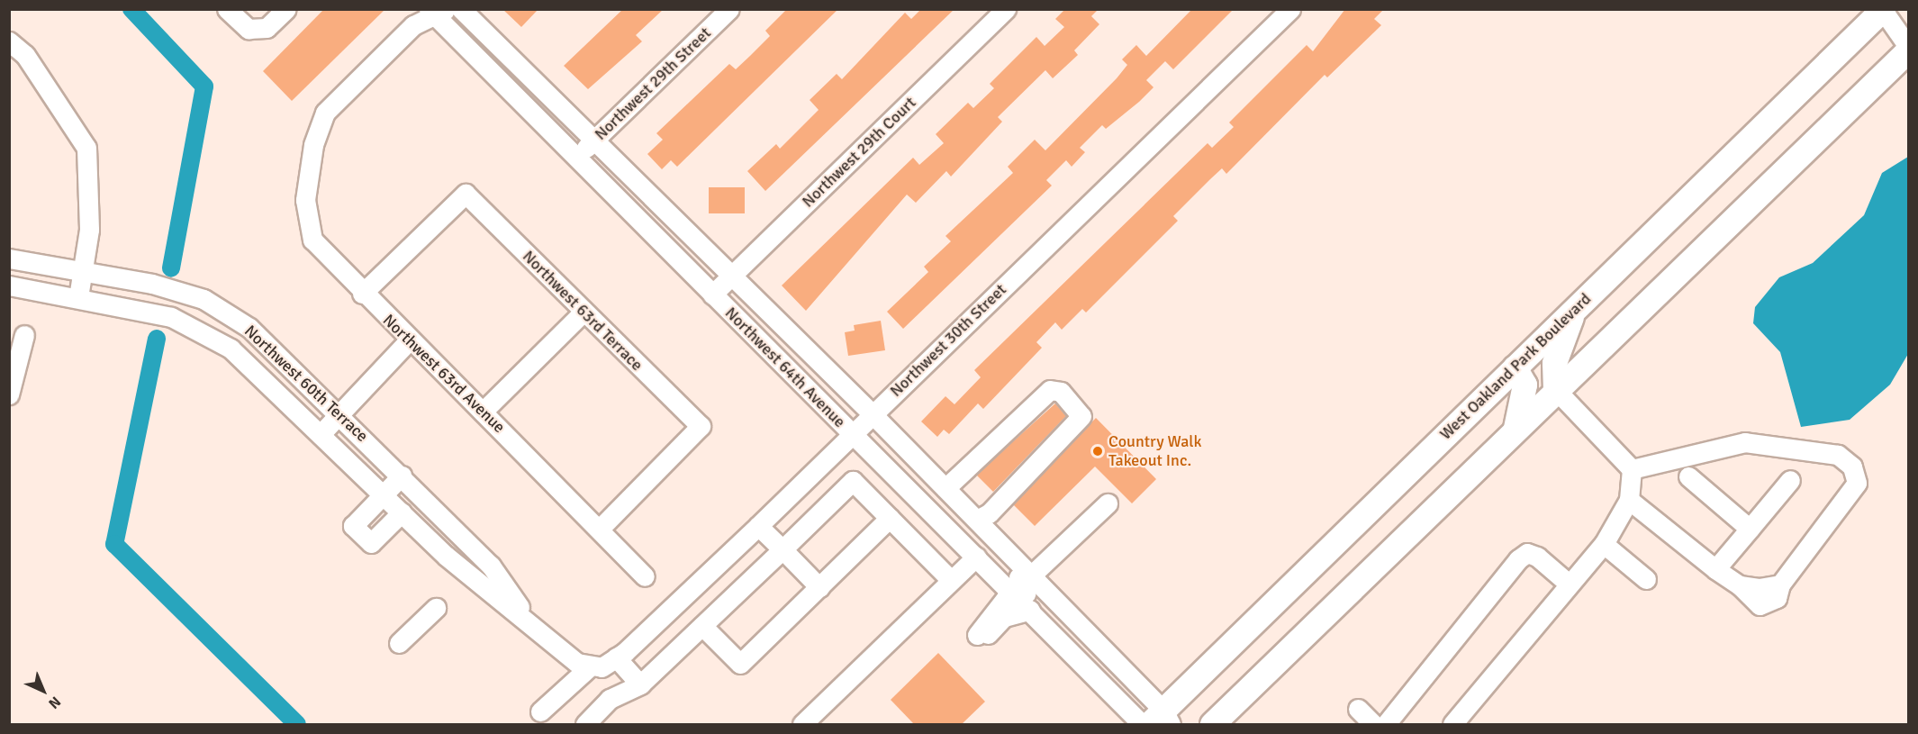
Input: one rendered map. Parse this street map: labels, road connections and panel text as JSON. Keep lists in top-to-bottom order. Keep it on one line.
{"streets":{"main road":["West Oakland Park Boulevard"],"street":["Northwest 29th Street","Northwest 29th Court","Northwest 63rd Terrace","Northwest 30th Street","Northwest 64th Avenue","Northwest 63rd Avenue","Northwest 60th Terrace"]},"crossings":[["Northwest 29th Street","Northwest 64th Avenue"],["Northwest 29th Court","Northwest 64th Avenue"],["Northwest 63rd Terrace","Northwest 63rd Avenue"],["Northwest 30th Street","Northwest 64th Avenue"],["Northwest 30th Street","Northwest 60th Terrace"],["West Oakland Park Boulevard","Northwest 64th Avenue"],["Northwest 64th Avenue","Northwest 63rd Avenue"]],"places":["Country Walk Takeout Inc."],"north":"bottom right"}
